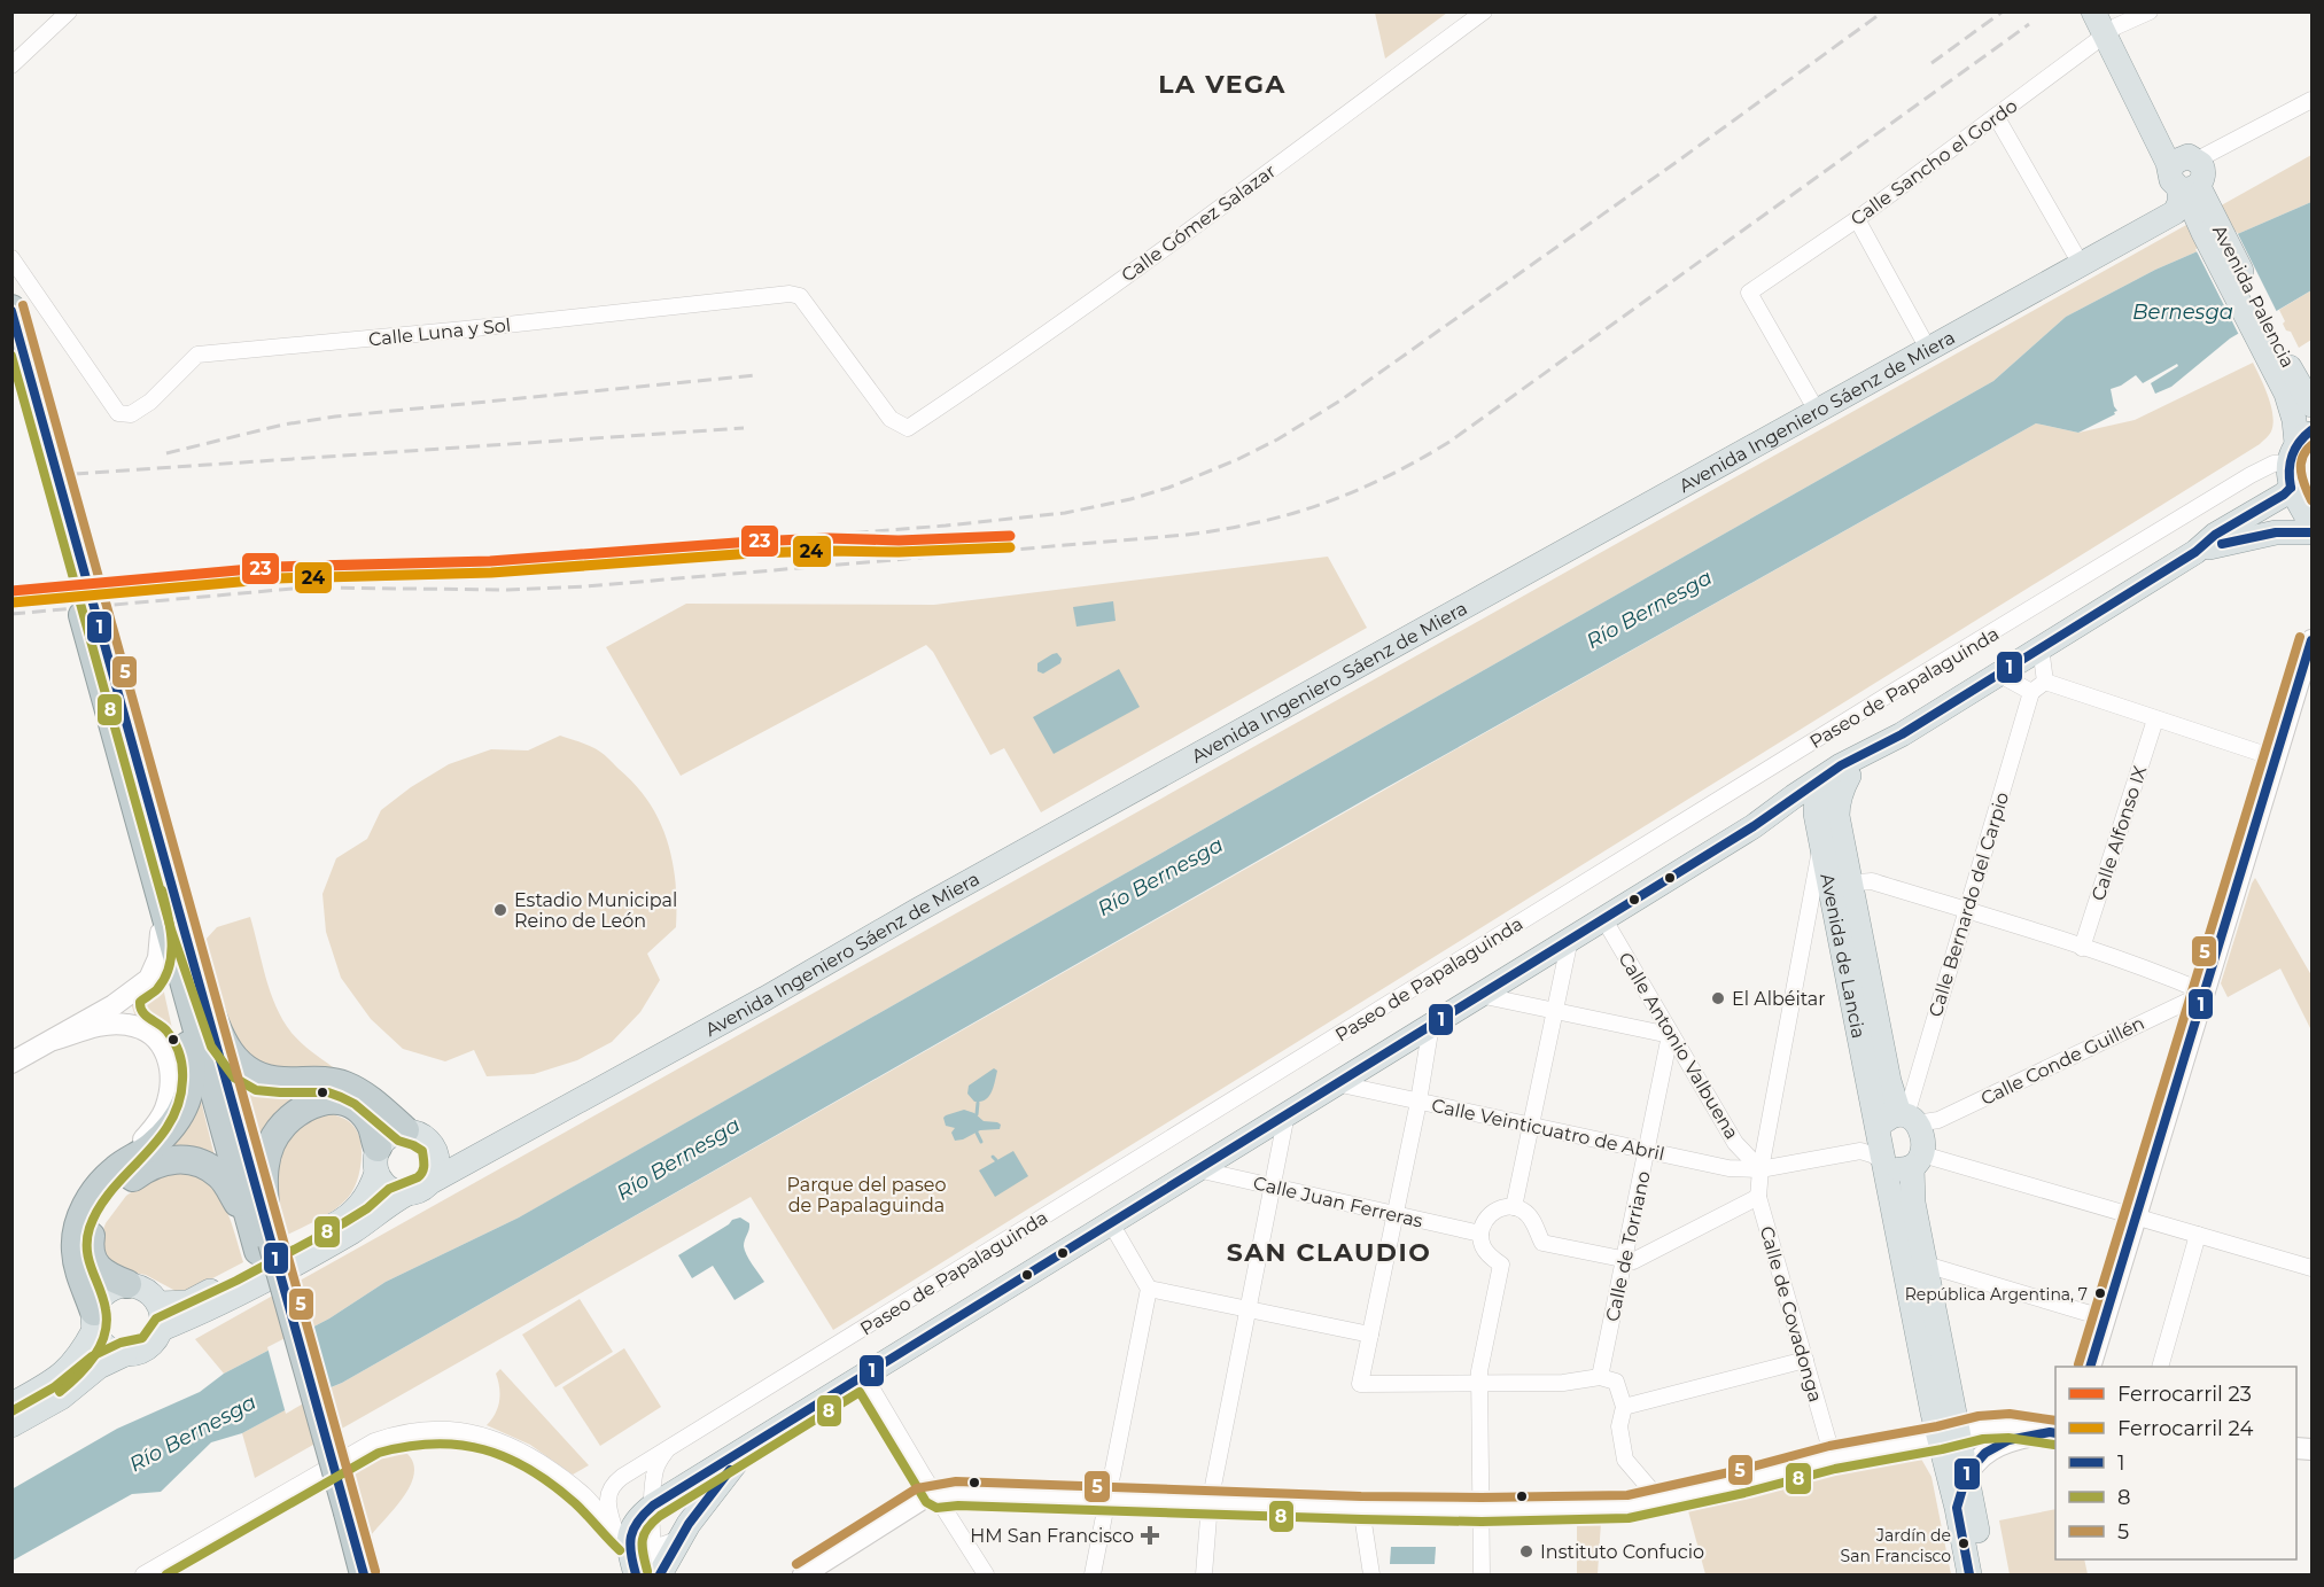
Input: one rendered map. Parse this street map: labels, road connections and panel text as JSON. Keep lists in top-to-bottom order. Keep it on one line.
{"streets":{"main road":["Avenida Palencia","Avenida Ingeniero Sáenz de Miera","Avenida de Lancia"],"street":["Calle Sancho el Gordo","Calle Gómez Salazar","Calle Luna y Sol","Paseo de Papalaguinda","Calle Alfonso IX","Calle Bernardo del Carpio","Calle Antonio Valbuena","Calle Conde Guillén","Calle Veinticuatro de Abril","Calle Juan Ferreras","Calle de Torriano","Calle de Covadonga"]},"crossings":[["Calle Sancho el Gordo","Avenida Palencia"],["Calle Sancho el Gordo","Avenida Ingeniero Sáenz de Miera"],["Calle Gómez Salazar","Calle Luna y Sol"],["Avenida Palencia","Avenida Ingeniero Sáenz de Miera"],["Avenida Palencia","Paseo de Papalaguinda"],["Calle Bernardo del Carpio","Avenida de Lancia"],["Calle Bernardo del Carpio","Calle Conde Guillén"],["Avenida de Lancia","Calle Conde Guillén"],["Avenida de Lancia","Calle de Covadonga"],["Calle Antonio Valbuena","Calle Veinticuatro de Abril"],["Calle Antonio Valbuena","Calle de Torriano"],["Calle Antonio Valbuena","Calle de Covadonga"],["Calle Veinticuatro de Abril","Calle de Torriano"],["Calle Veinticuatro de Abril","Calle de Covadonga"]],"districts":["LA VEGA","SAN CLAUDIO"],"water":["Bernesga","Río Bernesga"],"parks":["Parque del paseo de Papalaguinda"],"places":{"other":["Estadio Municipal Reino de León","El Albéitar","República Argentina, 7","Jardín de San Francisco","Instituto Confucio"],"health":["HM San Francisco"]},"lines":["transit line 5","transit line 1","transit line 8","rail line 23","rail line 24"],"legend":["Ferrocarril 23","Ferrocarril 24","1","8","5"]}
